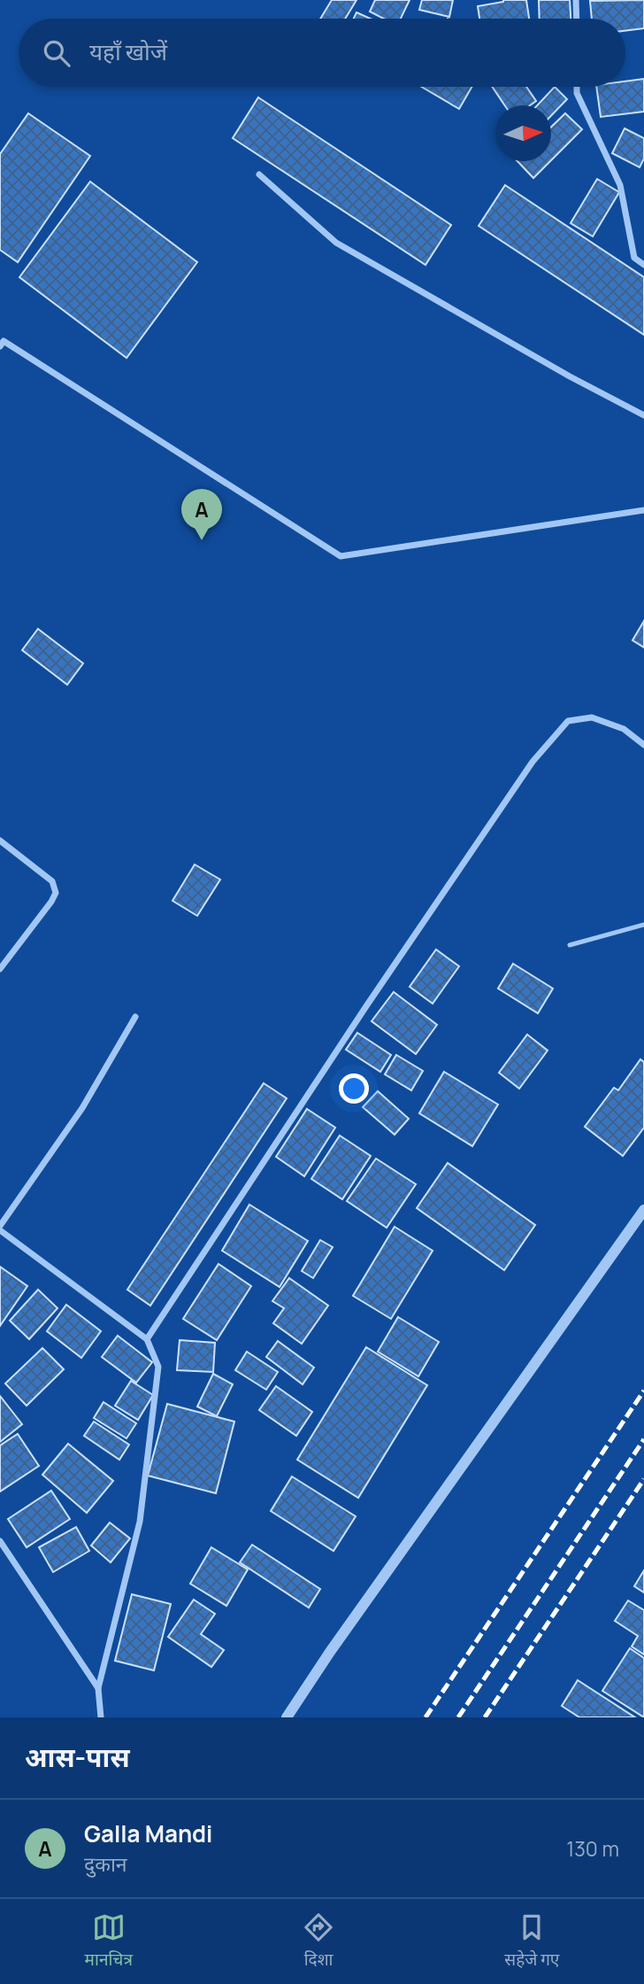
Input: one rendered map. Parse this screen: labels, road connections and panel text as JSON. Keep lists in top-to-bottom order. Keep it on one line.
{"north":"right","page":{"search":"यहाँ खोजें","pins":"A","heading":"आस-पास","list":[{"mark":"A","name":"Galla Mandi","note":"दुकान","value":"130 m"}],"nav":["मानचित्र","दिशा","सहेजे गए"]}}
